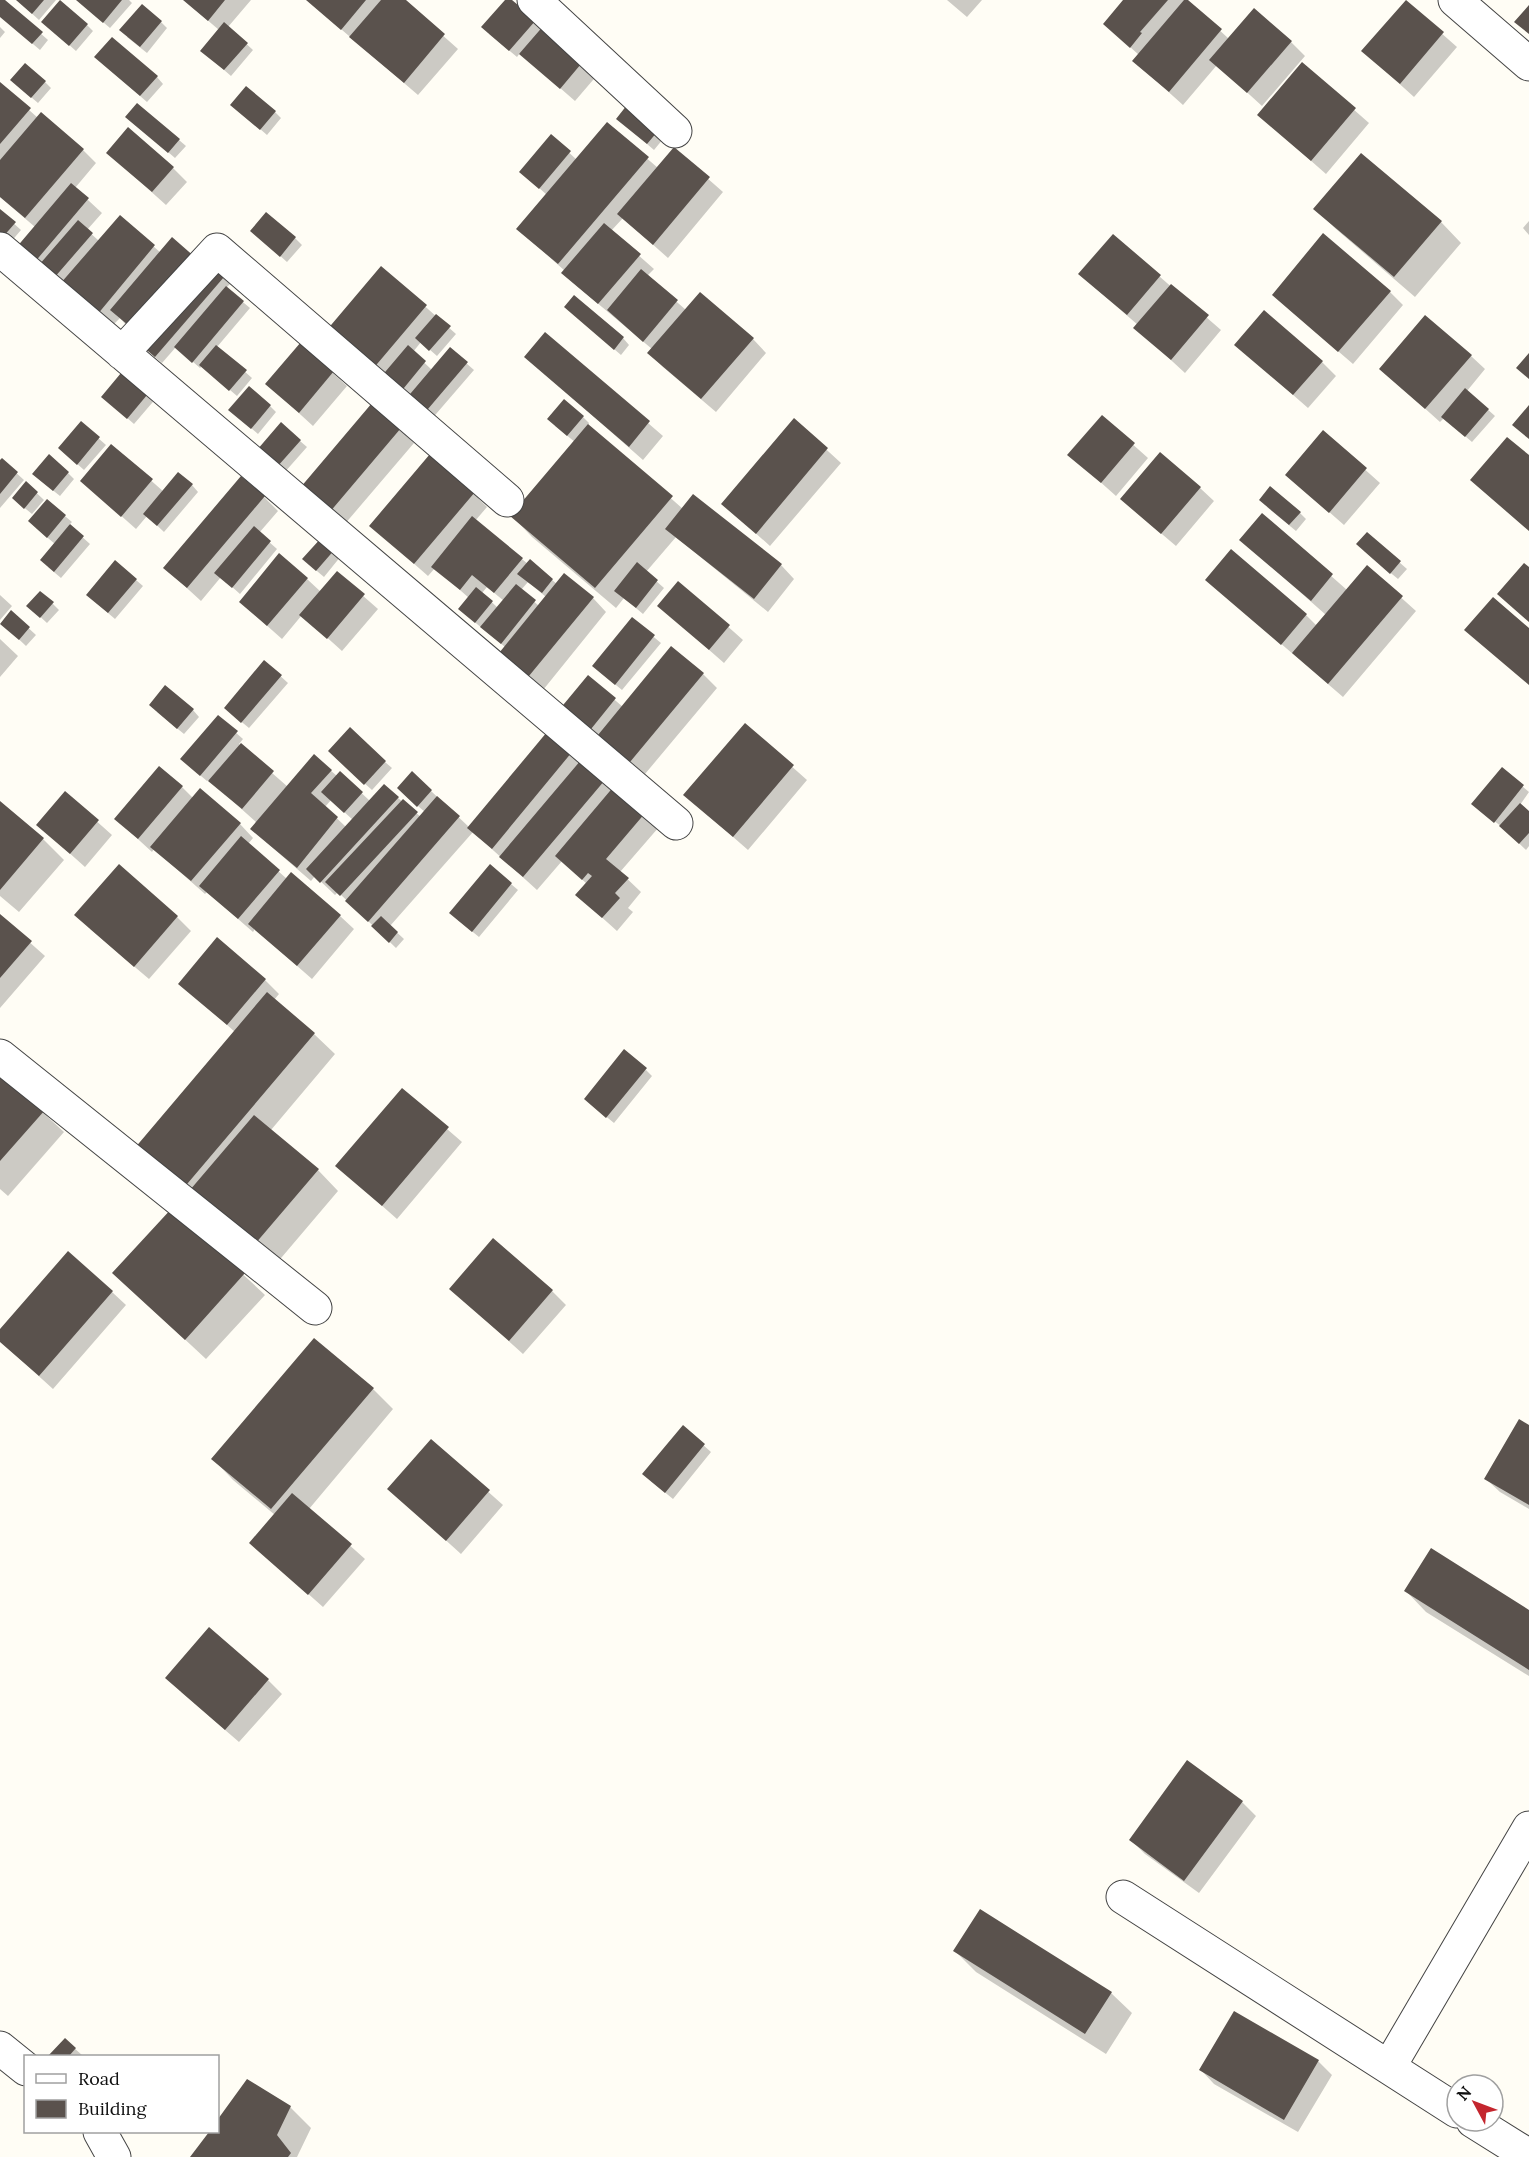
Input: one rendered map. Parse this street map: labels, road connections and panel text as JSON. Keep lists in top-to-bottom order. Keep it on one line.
{"legend":["Road","Building"],"north":"top left"}
